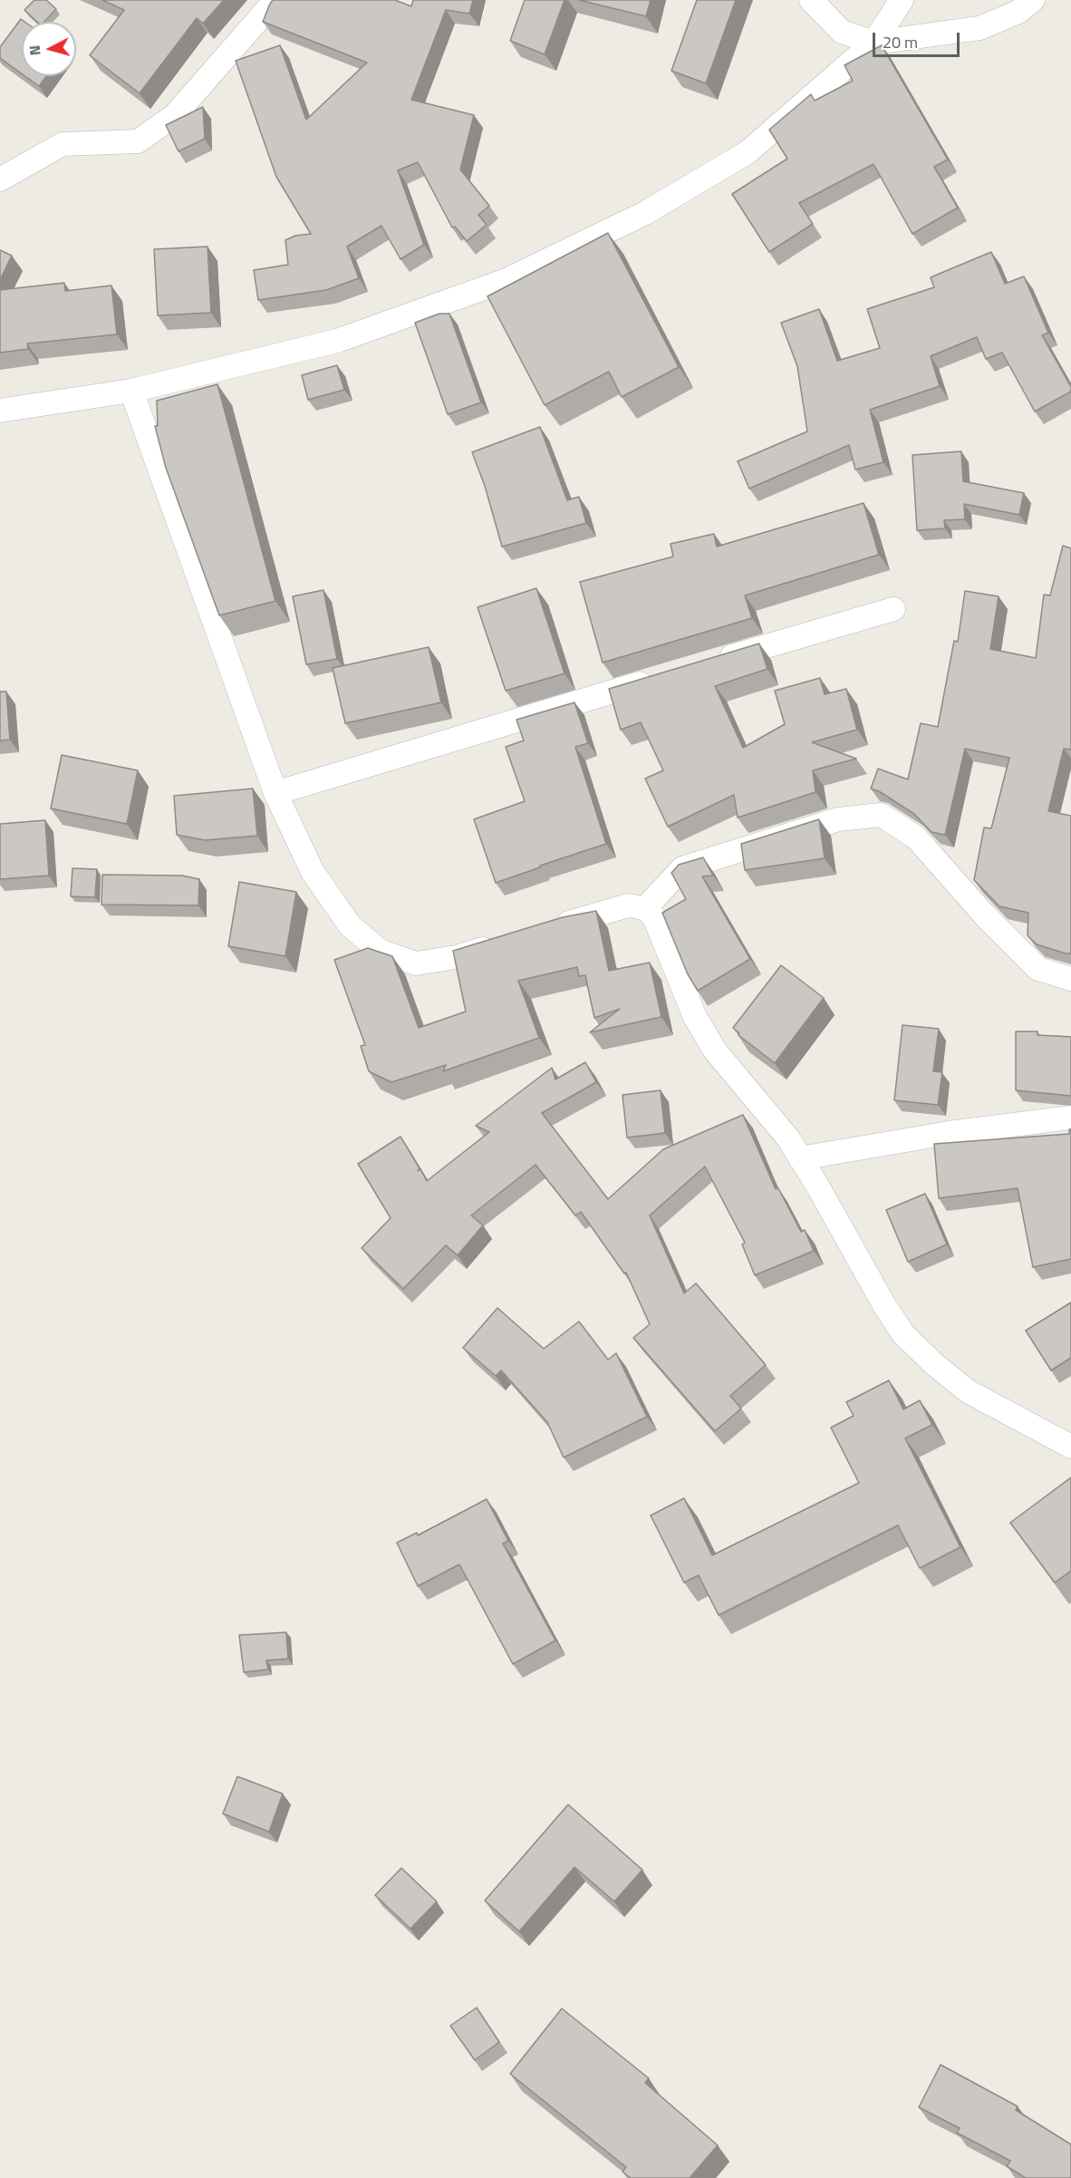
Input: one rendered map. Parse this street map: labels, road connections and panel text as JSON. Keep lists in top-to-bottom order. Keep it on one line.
{"scale_bar":"20 m","north":"left"}
